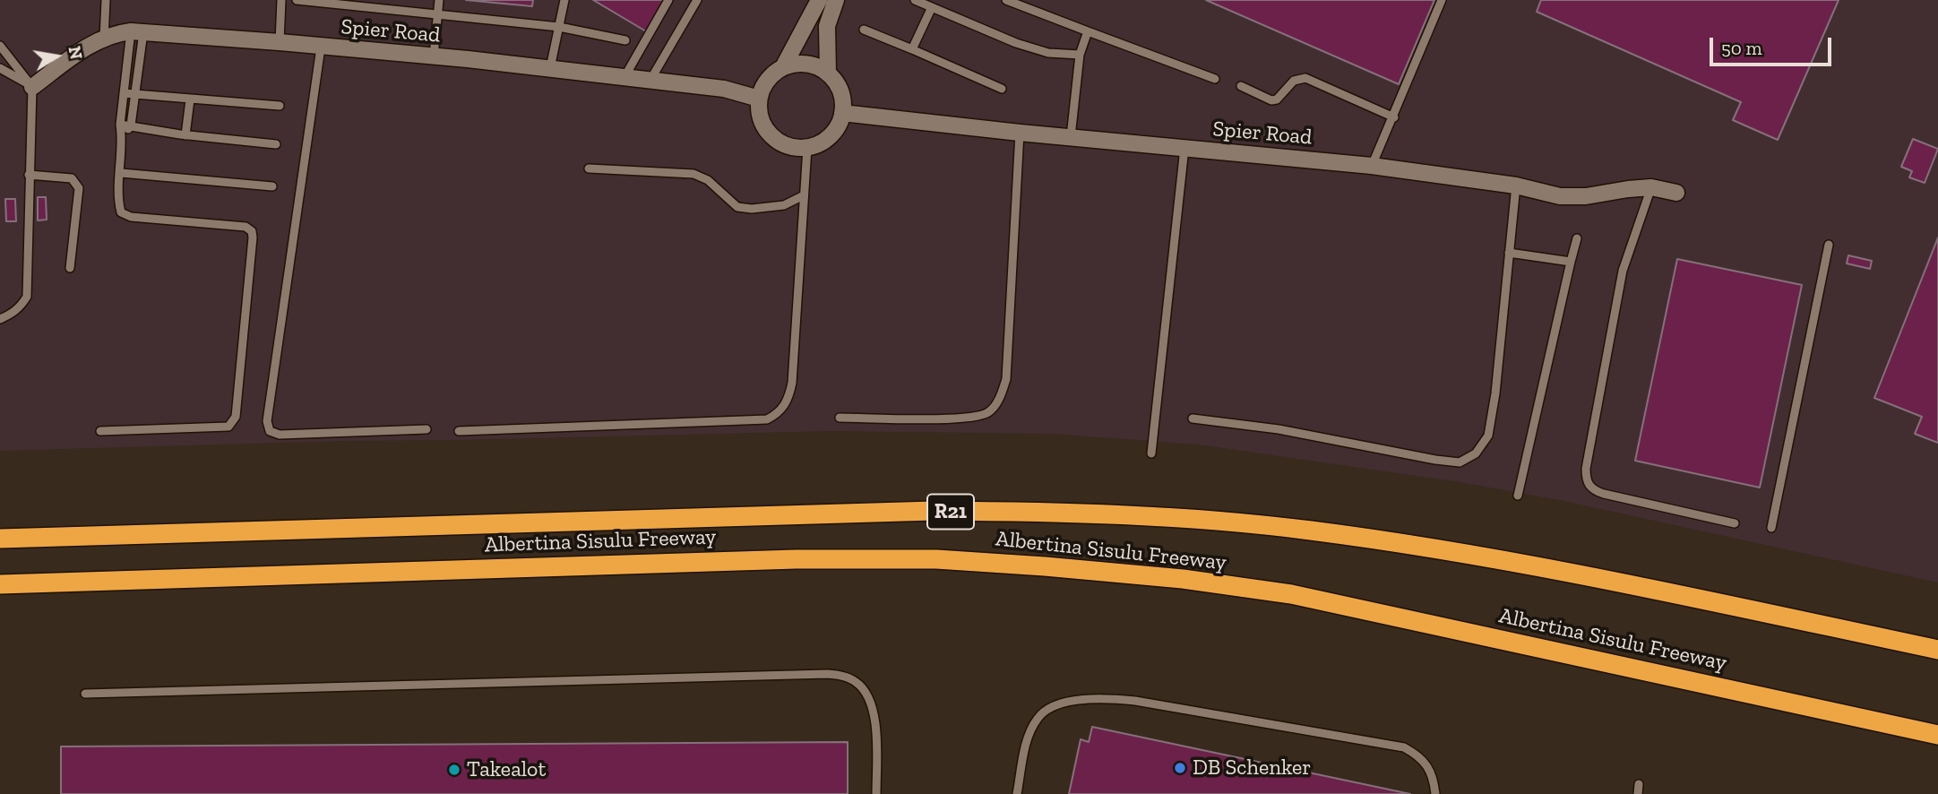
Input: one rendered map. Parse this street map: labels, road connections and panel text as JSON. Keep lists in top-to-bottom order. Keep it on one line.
{"streets":{"highway":["R21","Albertina Sisulu Freeway"],"street":["Spier Road"]},"places":["DB Schenker","Takealot"],"scale_bar":"50 m","north":"right"}
